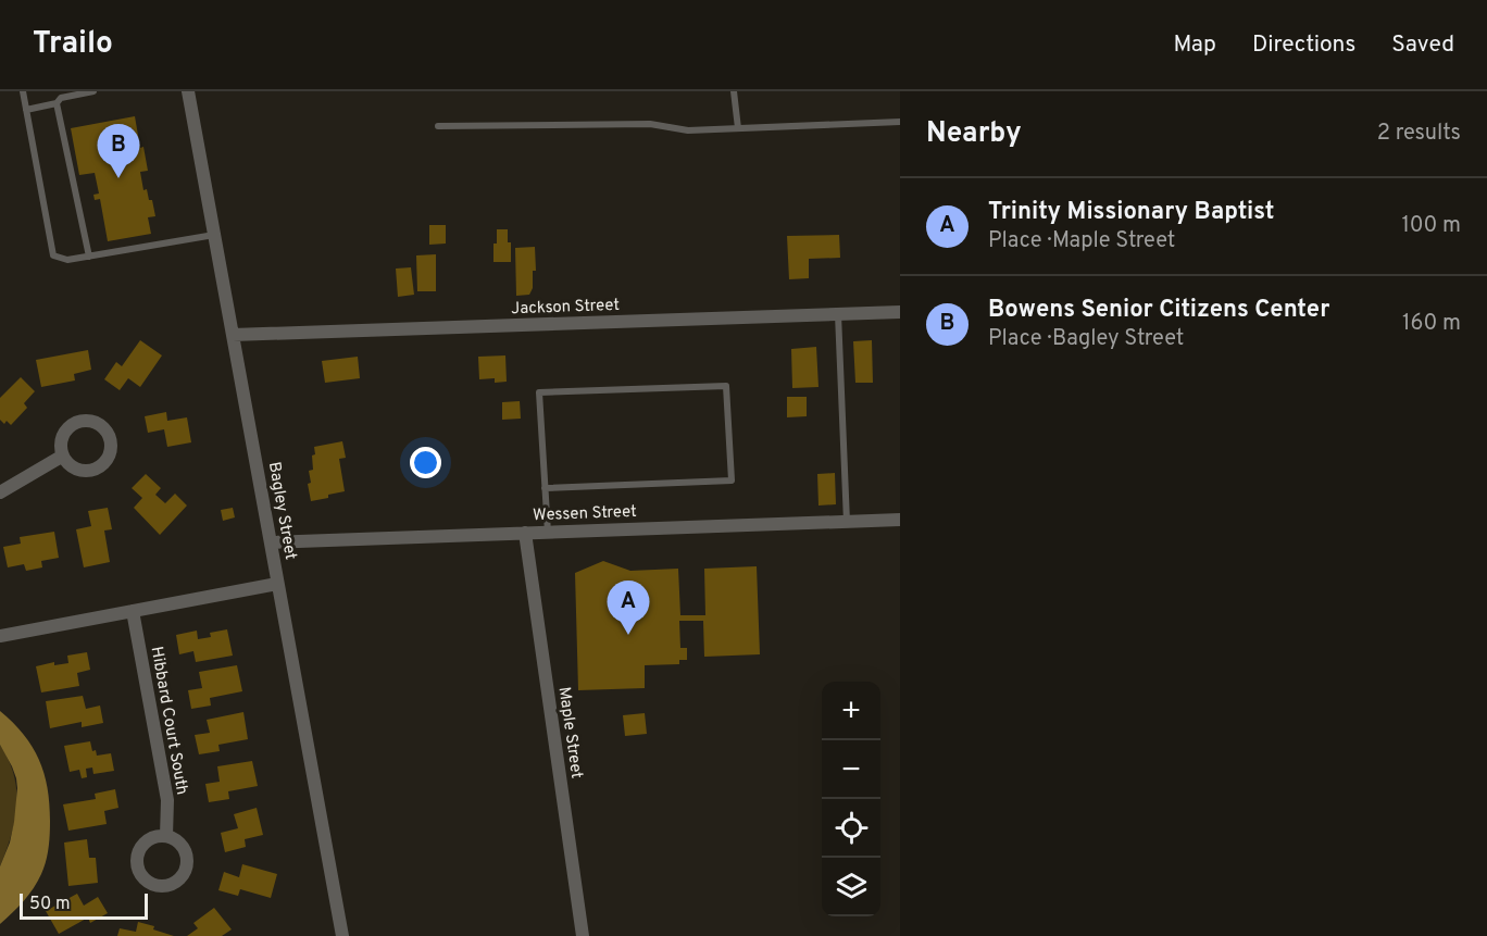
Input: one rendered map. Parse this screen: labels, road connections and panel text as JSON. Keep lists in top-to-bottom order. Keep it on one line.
{"streets":{"street":["Jackson Street","Bagley Street","Wessen Street","Hibbard Court South","Maple Street"]},"crossings":[["Jackson Street","Bagley Street"],["Bagley Street","Wessen Street"],["Wessen Street","Maple Street"]],"scale_bar":"50 m","page":{"header":"Trailo","nav":["Map","Directions","Saved"],"heading":["Nearby","2 results"],"pins":["B","A"],"list":[{"mark":"A","name":"Trinity Missionary Baptist","note":"Place · Maple Street","value":"100 m"},{"mark":"B","name":"Bowens Senior Citizens Center","note":"Place · Bagley Street","value":"160 m"}],"map_buttons":["+","−"],"scale":"50 m"}}
